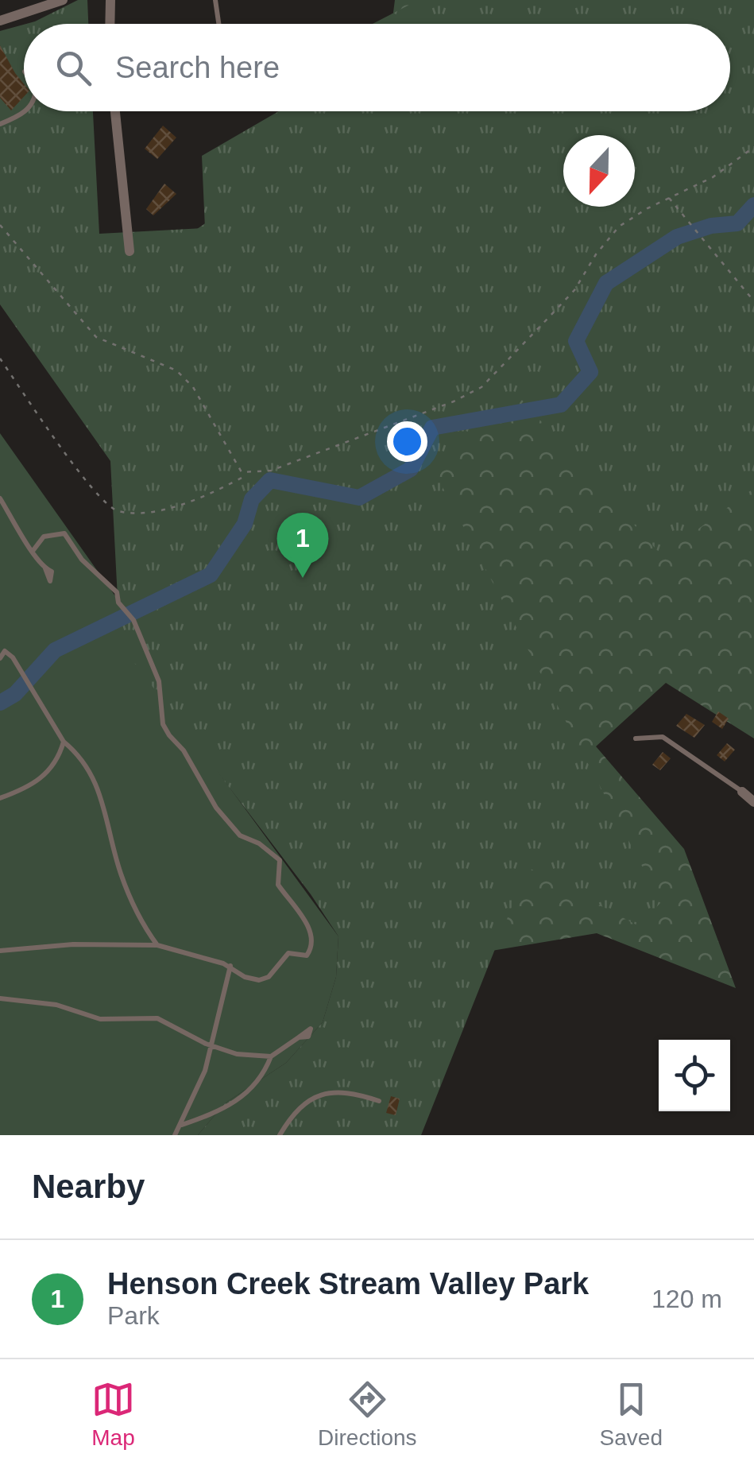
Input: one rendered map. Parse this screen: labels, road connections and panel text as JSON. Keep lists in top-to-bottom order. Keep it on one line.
{"north":"bottom","page":{"search":"Search here","pins":"1","heading":"Nearby","list":[{"mark":"1","name":"Henson Creek Stream Valley Park","note":"Park","value":"120 m"}],"nav":["Map","Directions","Saved"]}}
